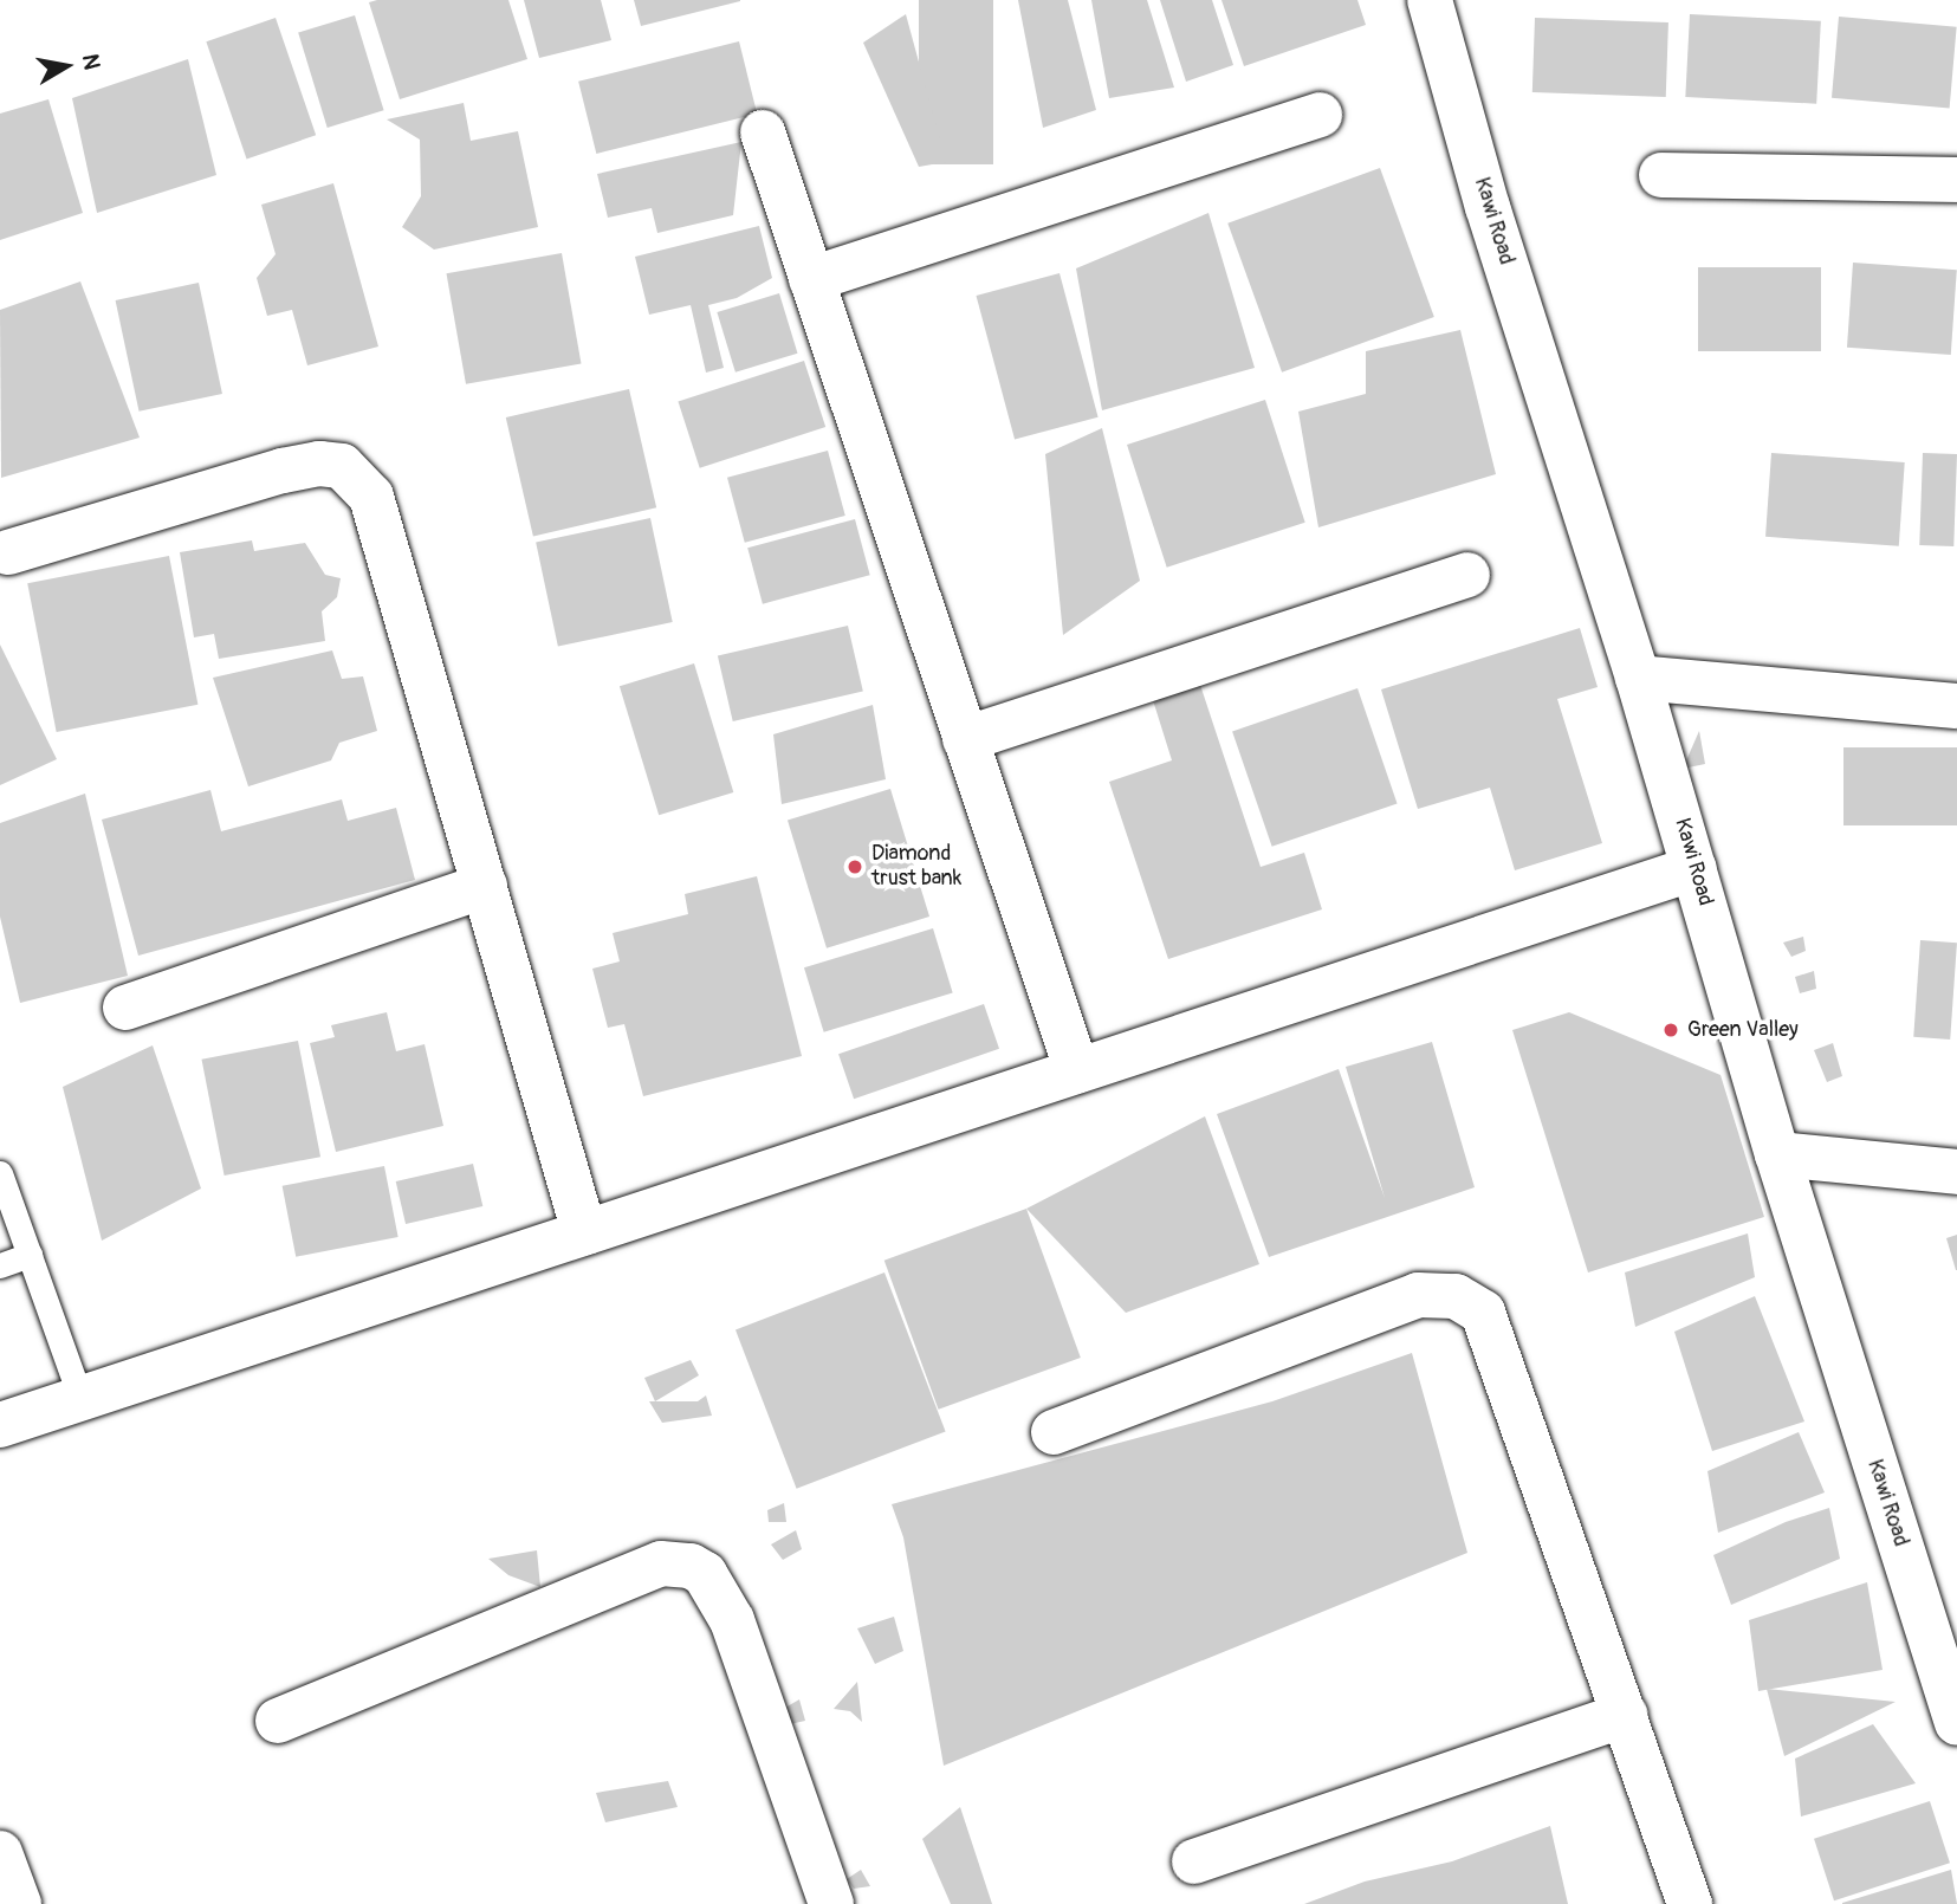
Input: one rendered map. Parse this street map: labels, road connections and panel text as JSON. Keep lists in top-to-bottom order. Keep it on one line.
{"streets":{"street":["Kawi Road"]},"places":["Diamond trust bank","Green Valley"],"north":"right"}
